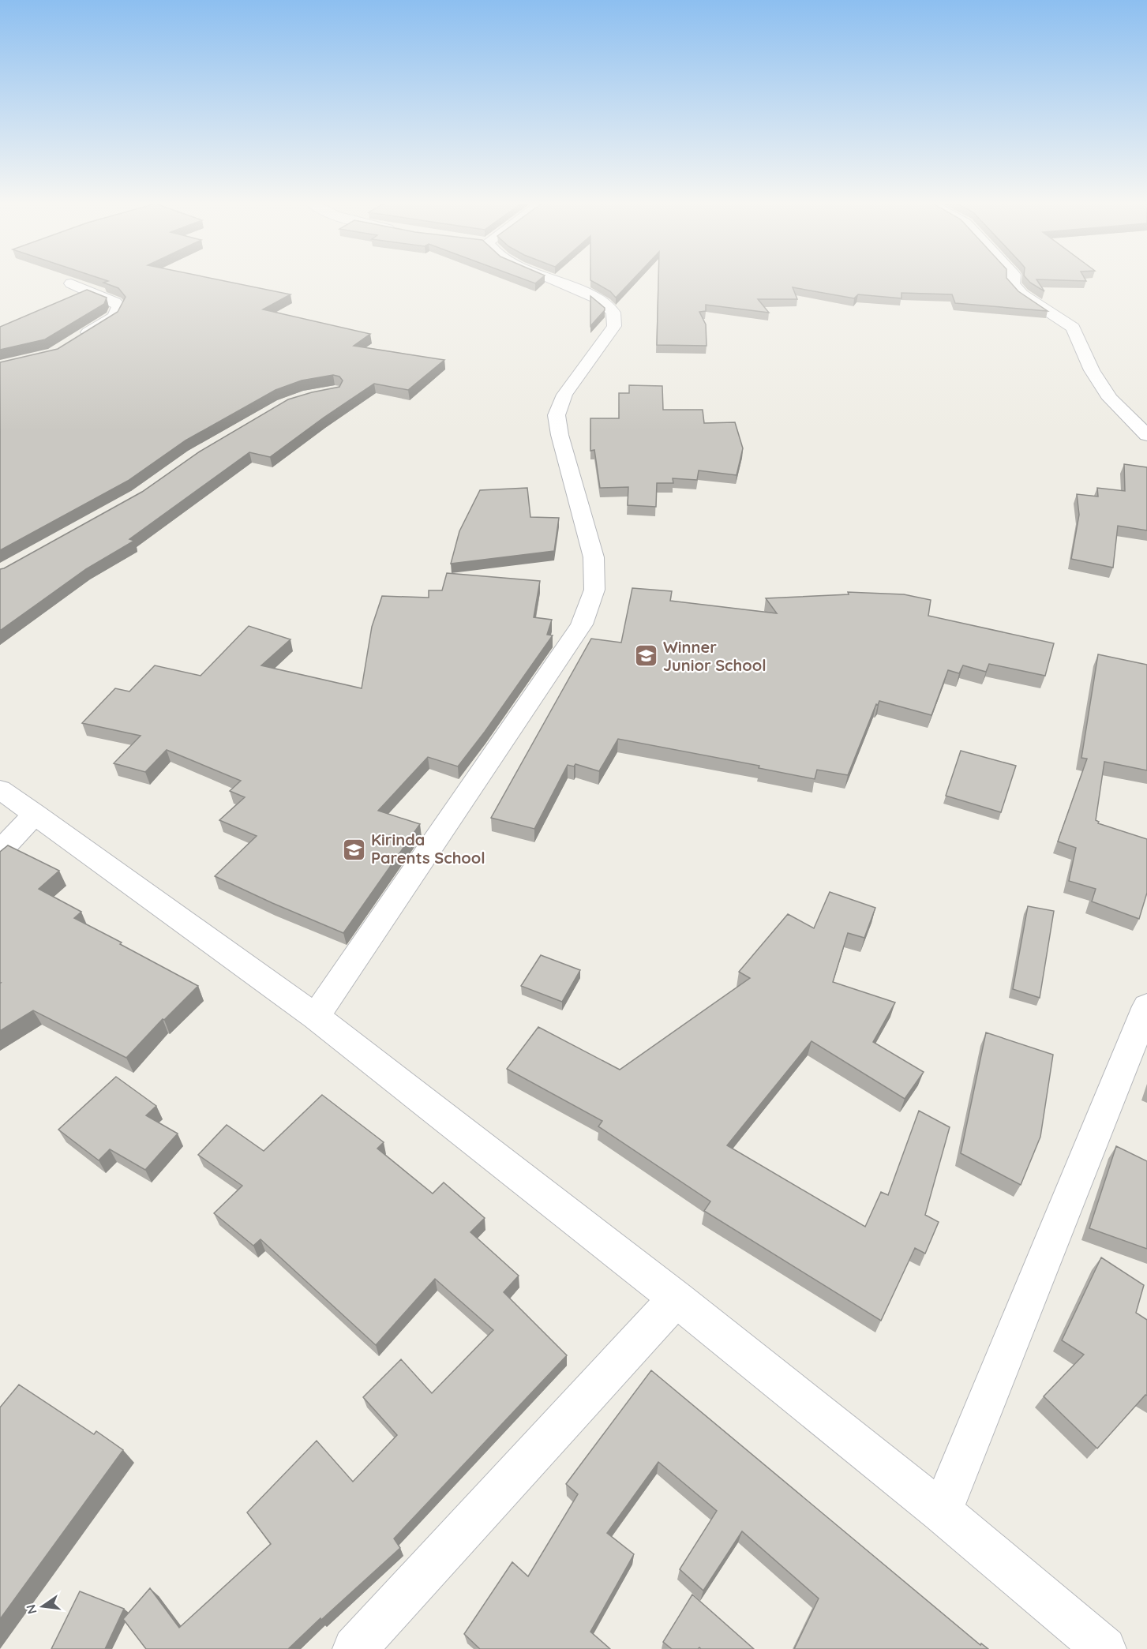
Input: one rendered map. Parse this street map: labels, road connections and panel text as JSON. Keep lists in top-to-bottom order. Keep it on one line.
{"places":{"school or university":["Winner Junior School","Kirinda Parents School"]},"north":"left"}
